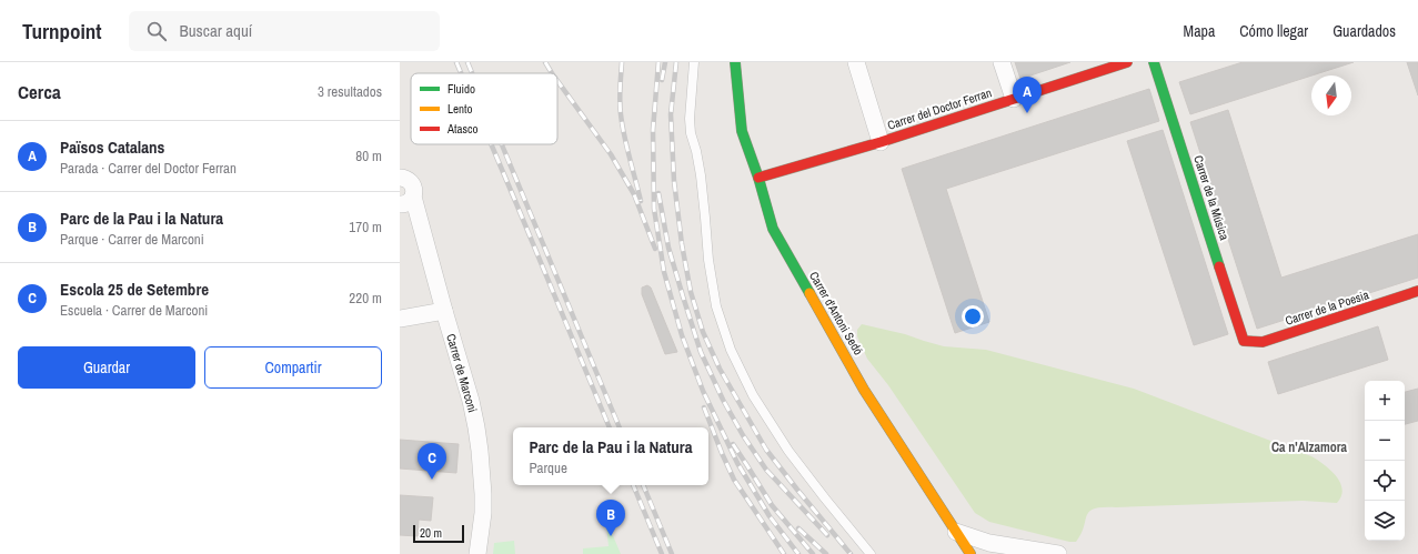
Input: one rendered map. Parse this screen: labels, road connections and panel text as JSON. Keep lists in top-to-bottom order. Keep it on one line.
{"streets":{"street":["Carrer del Doctor Ferran","Carrer de la Música","Carrer de la Poesia","Carrer d'Antoni Sedó","Carrer de Marconi"]},"crossings":[["Carrer del Doctor Ferran","Carrer d'Antoni Sedó"],["Carrer de la Música","Carrer de la Poesia"]],"districts":["Ca n'Alzamora"],"legend":["Fluido","Lento","Atasco"],"scale_bar":"20 m","north":"bottom","page":{"header":"Turnpoint","search":"Buscar aquí","nav":["Mapa","Cómo llegar","Guardados"],"heading":["Cerca","3 resultados"],"pins":["A","C","B"],"list":[{"mark":"A","name":"Països Catalans","note":"Parada · Carrer del Doctor Ferran","value":"80 m"},{"mark":"B","name":"Parc de la Pau i la Natura","note":"Parque · Carrer de Marconi","value":"170 m"},{"mark":"C","name":"Escola 25 de Setembre","note":"Escuela · Carrer de Marconi","value":"220 m"}],"buttons":["Guardar","Compartir"],"map_buttons":["+","−"],"popup":["Parc de la Pau i la Natura","Parque"],"scale":"20 m"}}
